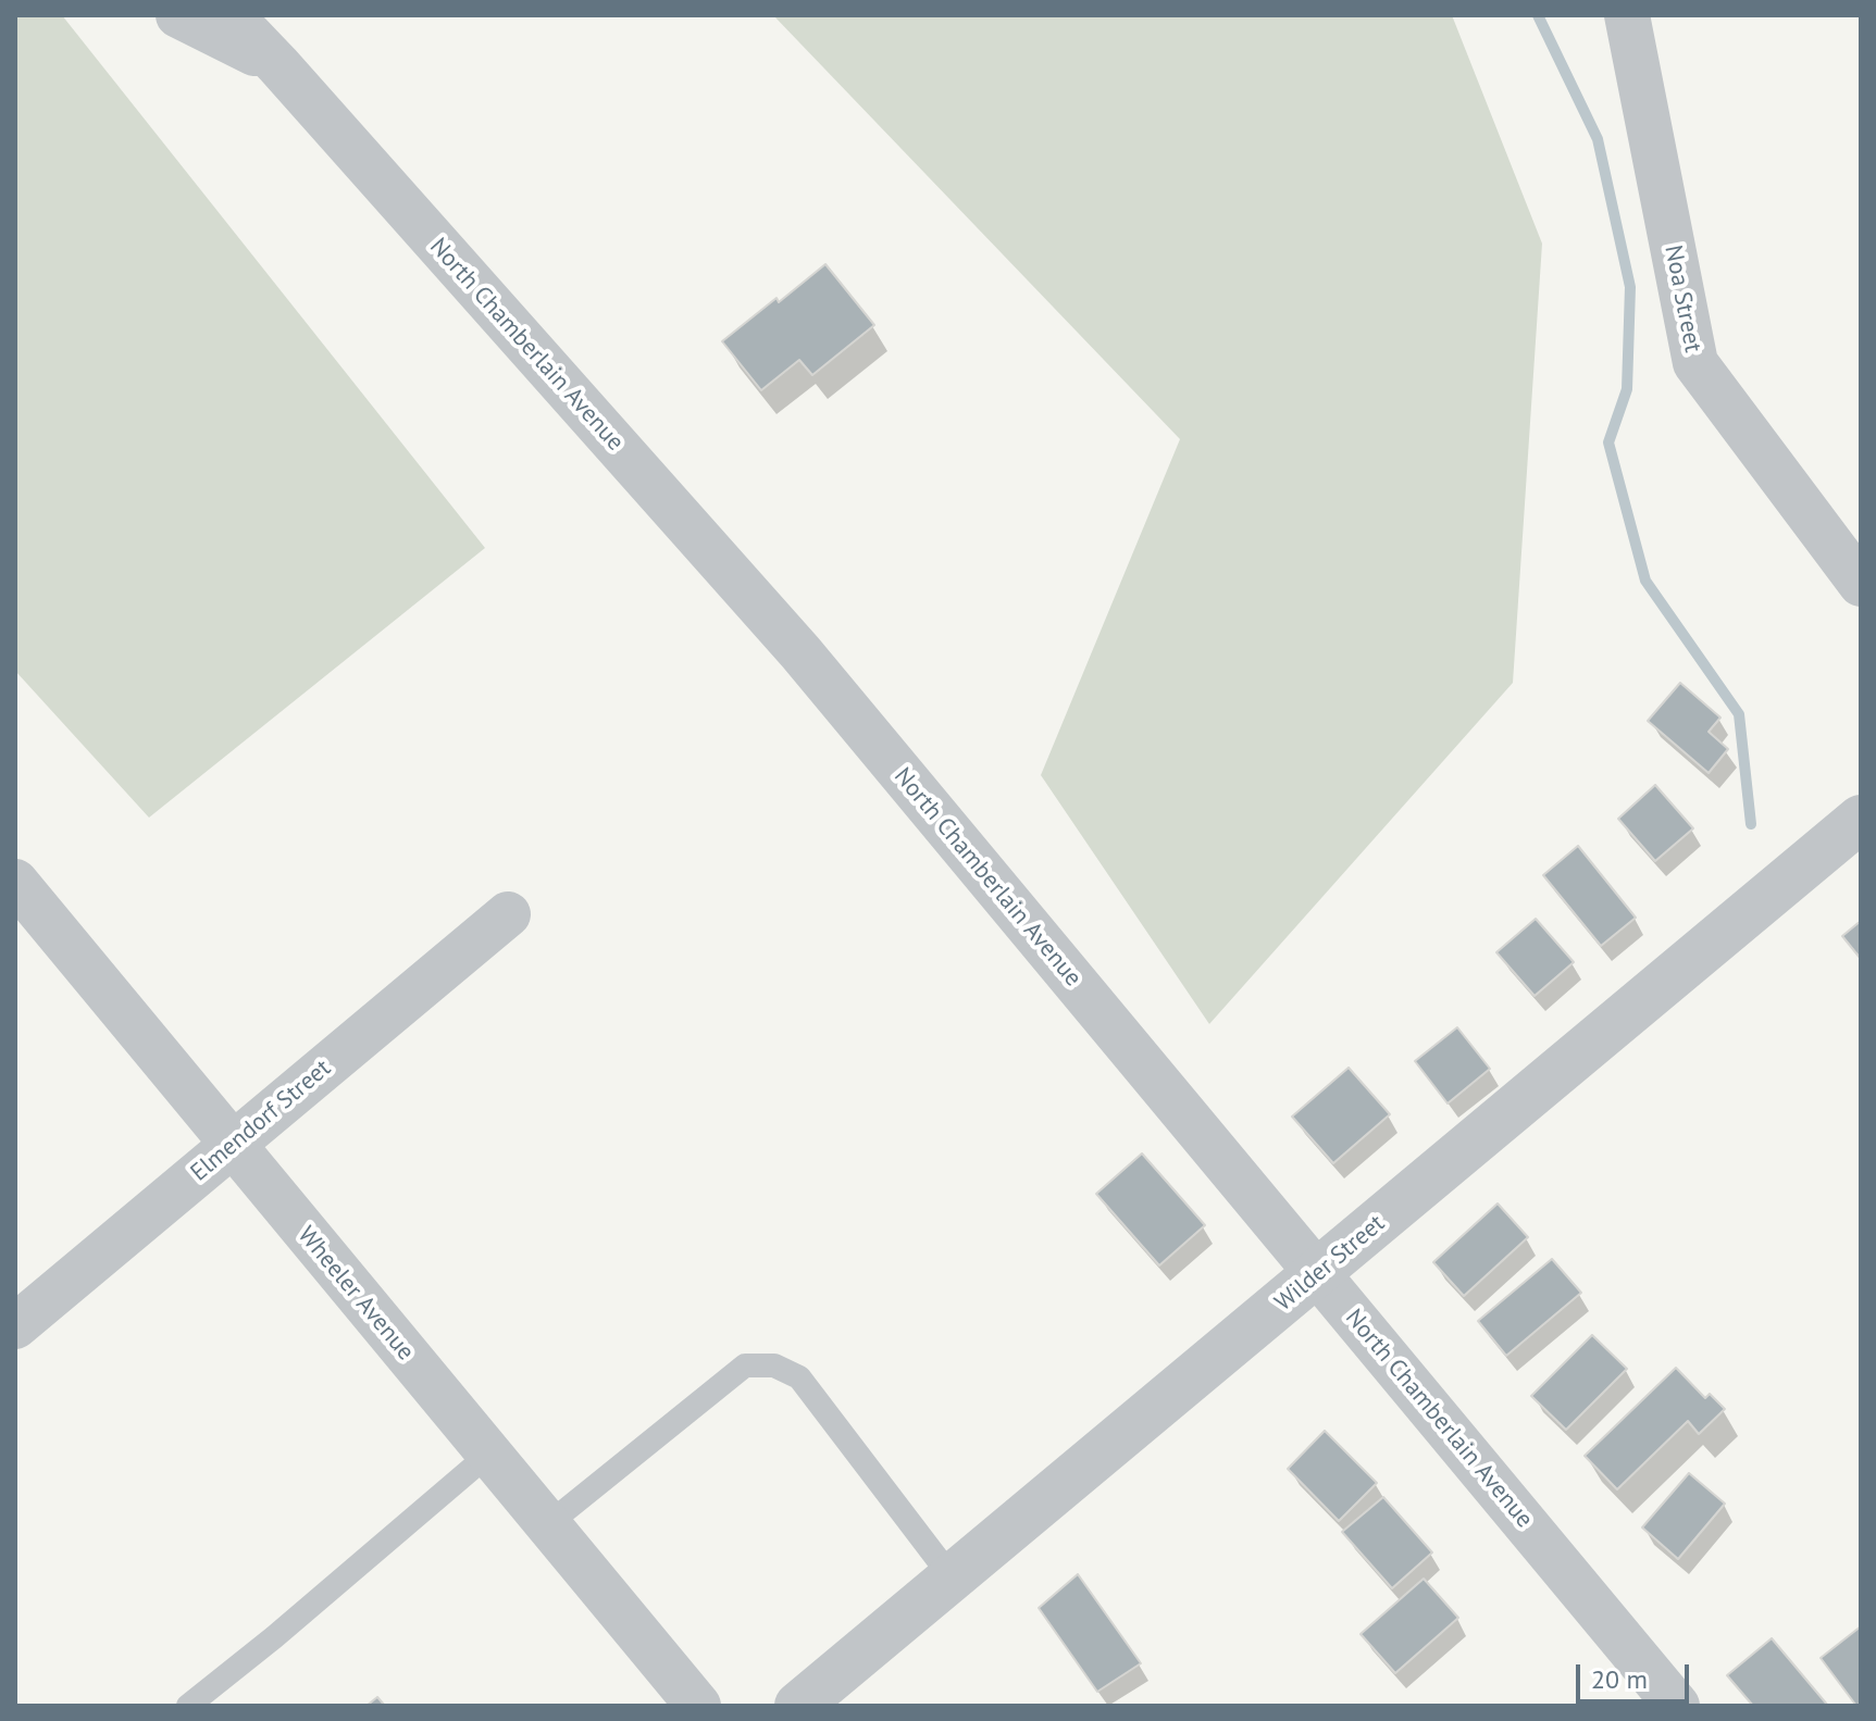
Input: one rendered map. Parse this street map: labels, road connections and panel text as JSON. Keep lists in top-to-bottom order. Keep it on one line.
{"streets":{"street":["Noa Street","North Chamberlain Avenue","Elmendorf Street","Wilder Street","Wheeler Avenue"]},"crossings":[["North Chamberlain Avenue","Wilder Street"],["Elmendorf Street","Wheeler Avenue"]],"scale_bar":"20 m"}
